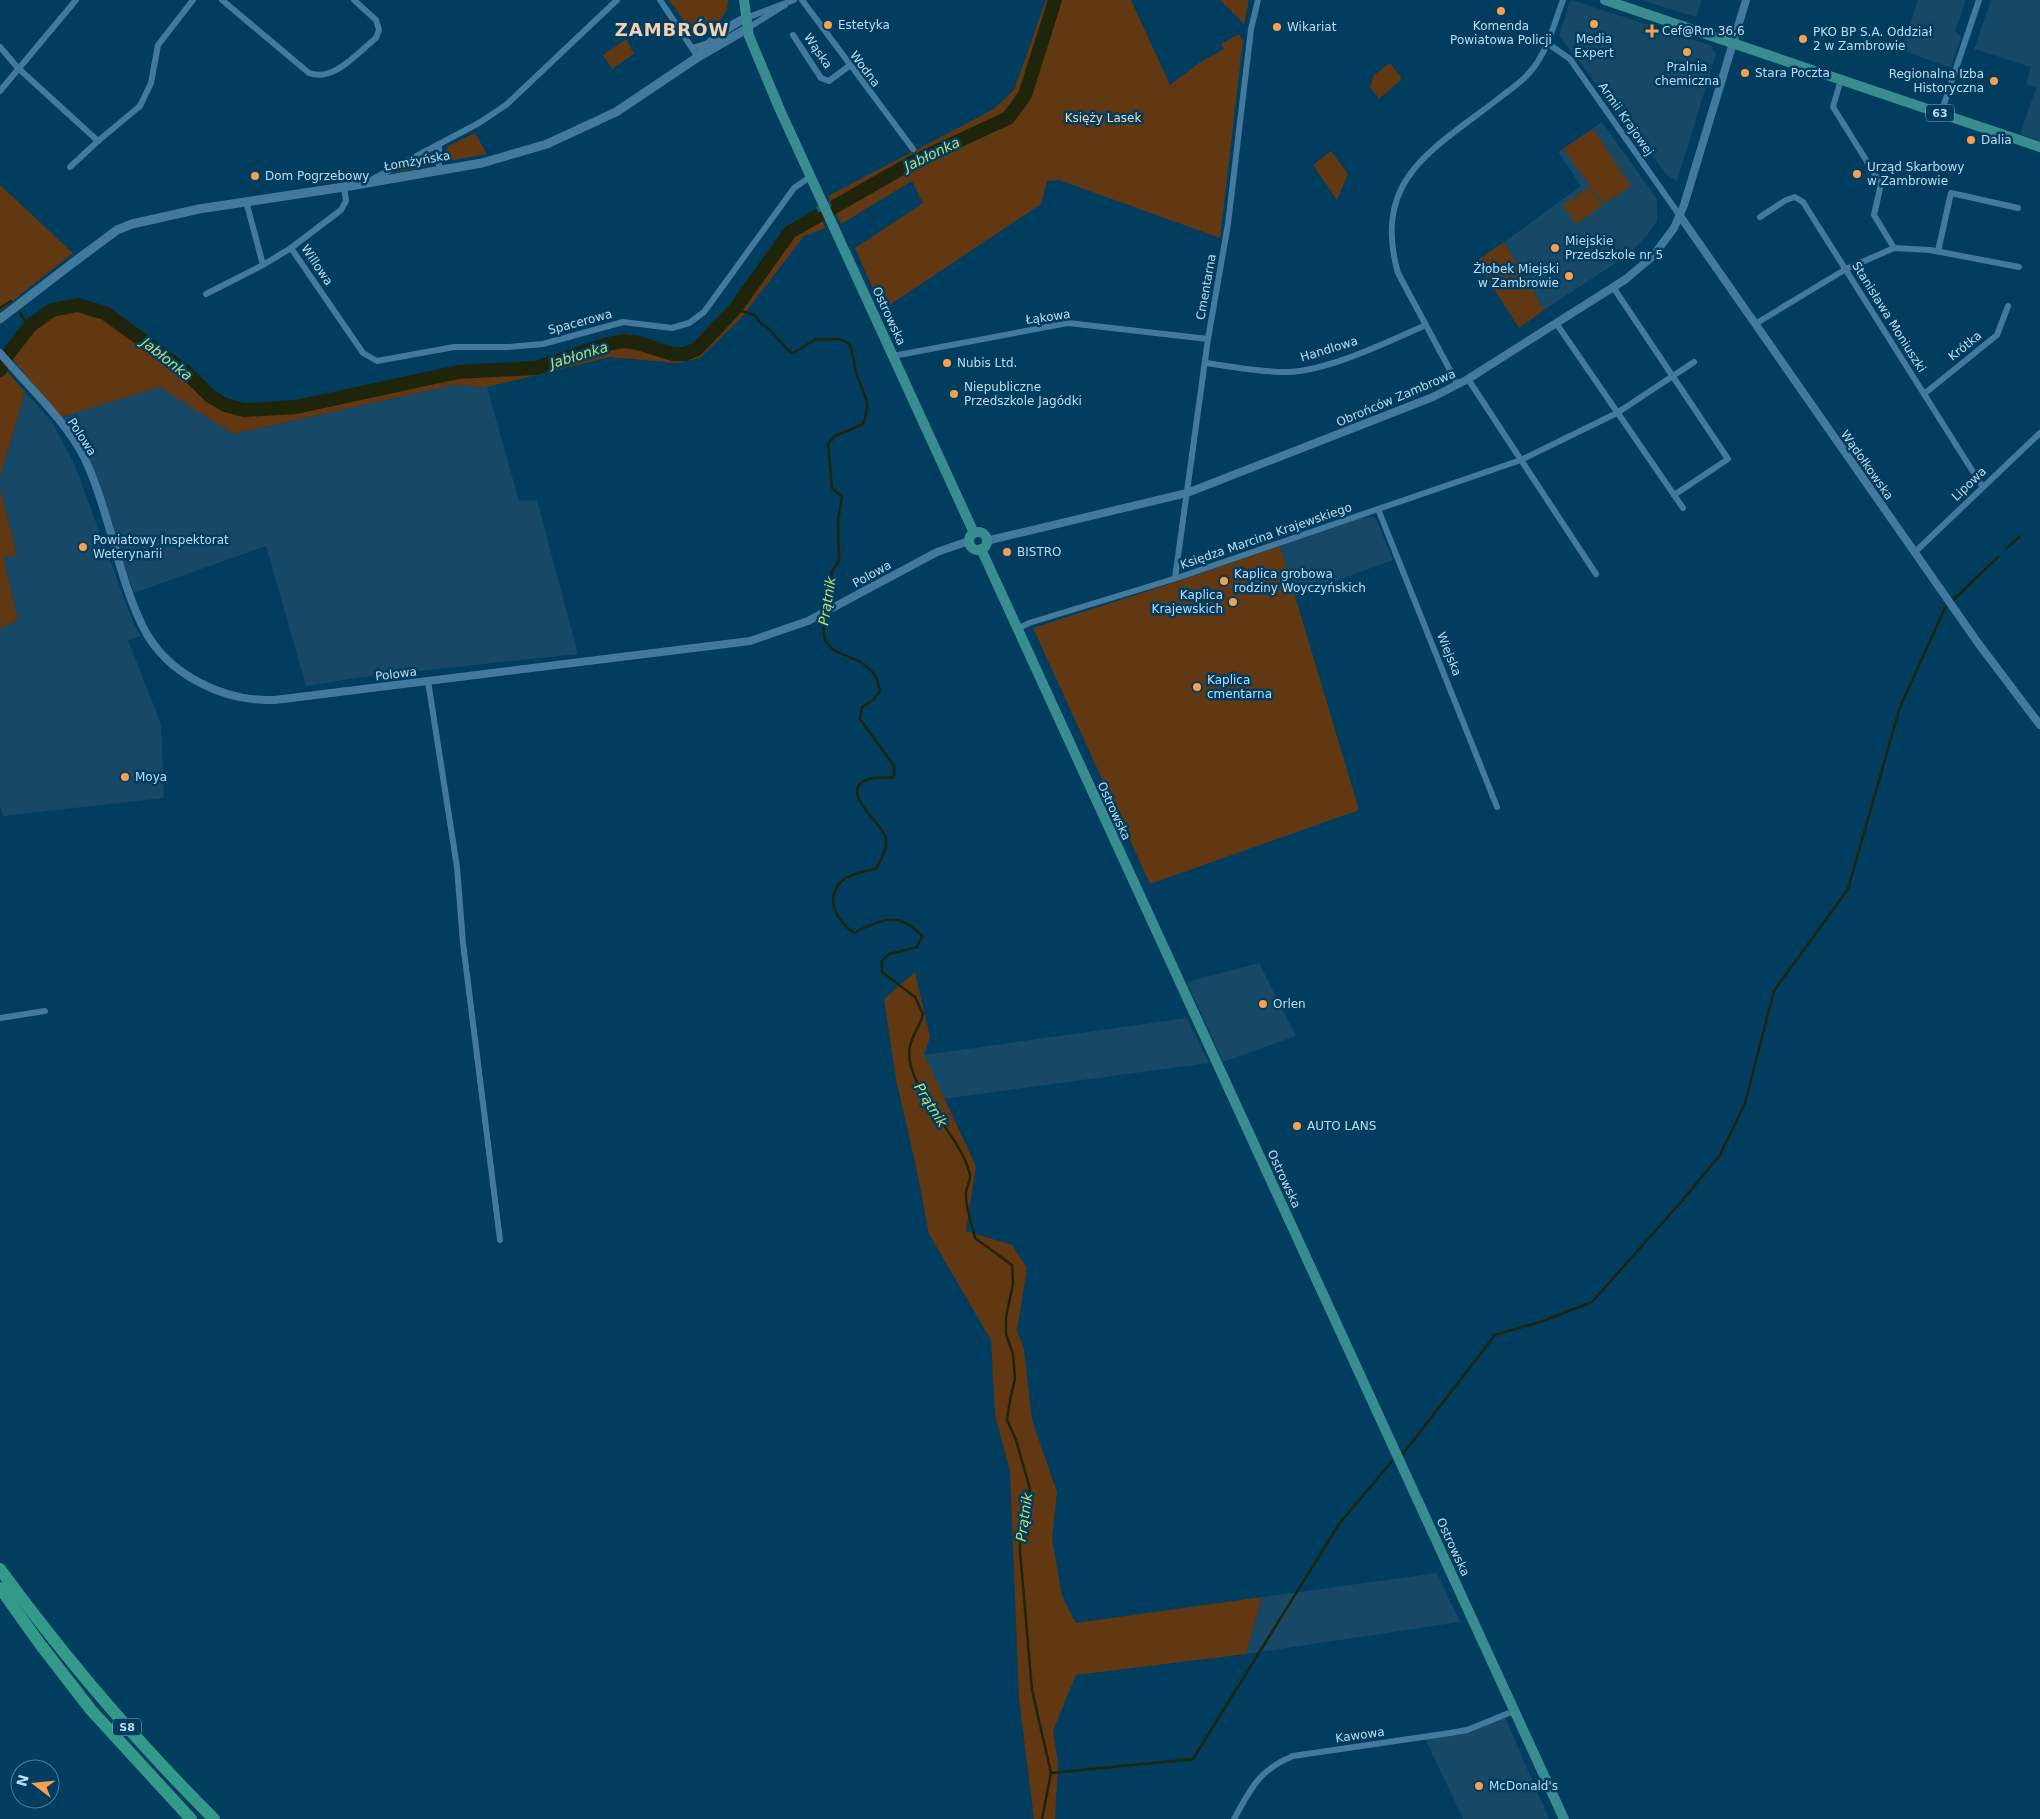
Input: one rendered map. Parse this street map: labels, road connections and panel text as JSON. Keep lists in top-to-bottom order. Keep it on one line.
{"streets":{"highway":["S8"],"main road":["63","Łomżyńska","Ostrowska"],"street":["Wąska","Wodna","Armii Krajowej","Willowa","Cmentarna","Łąkowa","Stanisława Moniuszki","Spacerowa","Krótka","Handlowa","Obrońców Zambrowa","Polowa","Wądołkowska","Lipowa","Księdza Marcina Krajewskiego","Wiejska","Kawowa"]},"crossings":[["Wąska","Wodna"],["63","Obrońców Zambrowa"],["Armii Krajowej","Obrońców Zambrowa"],["Armii Krajowej","Wądołkowska"],["Łomżyńska","Willowa"],["Łomżyńska","Ostrowska"],["Willowa","Spacerowa"],["Cmentarna","Łąkowa"],["Cmentarna","Handlowa"],["Cmentarna","Obrońców Zambrowa"],["Cmentarna","Księdza Marcina Krajewskiego"],["Ostrowska","Łąkowa"],["Ostrowska","Spacerowa"],["Ostrowska","Obrońców Zambrowa"],["Ostrowska","Polowa"],["Ostrowska","Księdza Marcina Krajewskiego"],["Ostrowska","Kawowa"],["Stanisława Moniuszki","Krótka"],["Stanisława Moniuszki","Lipowa"],["Obrońców Zambrowa","Wądołkowska"],["Wądołkowska","Lipowa"],["Księdza Marcina Krajewskiego","Wiejska"]],"districts":["ZAMBRÓW"],"water":["Jabłonka","Prątnik"],"parks":["Księży Lasek"],"places":{"other":["Komenda Powiatowa Policji","Media Expert","Estetyka","Wikariat","PKO BP S.A. Oddział 2 w Zambrowie","Pralnia chemiczna","Stara Poczta","Regionalna Izba Historyczna","Dalia","Urząd Skarbowy w Zambrowie","Dom Pogrzebowy","Miejskie Przedszkole nr 5","Żłobek Miejski w Zambrowie","Nubis Ltd.","Niepubliczne Przedszkole Jagódki","Powiatowy Inspektorat Weterynarii","BISTRO","Kaplica grobowa rodziny Woyczyńskich","Kaplica Krajewskich","Kaplica cmentarna","Moya","Orlen","AUTO LANS","McDonald's"],"health":["Cef@Rm 36,6"]},"north":"left"}
